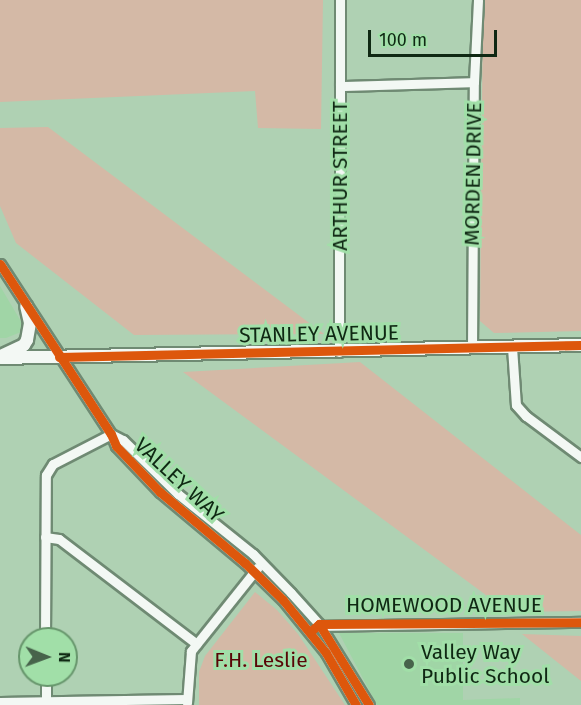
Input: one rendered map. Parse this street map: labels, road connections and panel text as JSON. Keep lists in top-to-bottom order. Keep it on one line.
{"streets":{"main road":["STANLEY AVENUE"],"street":["MORDEN DRIVE","ARTHUR STREET","VALLEY WAY","HOMEWOOD AVENUE"]},"crossings":[["MORDEN DRIVE","STANLEY AVENUE"],["ARTHUR STREET","STANLEY AVENUE"],["STANLEY AVENUE","VALLEY WAY"],["VALLEY WAY","HOMEWOOD AVENUE"]],"parks":["F.H. Leslie"],"places":["Valley Way Public School"],"scale_bar":"100 m","north":"right"}
